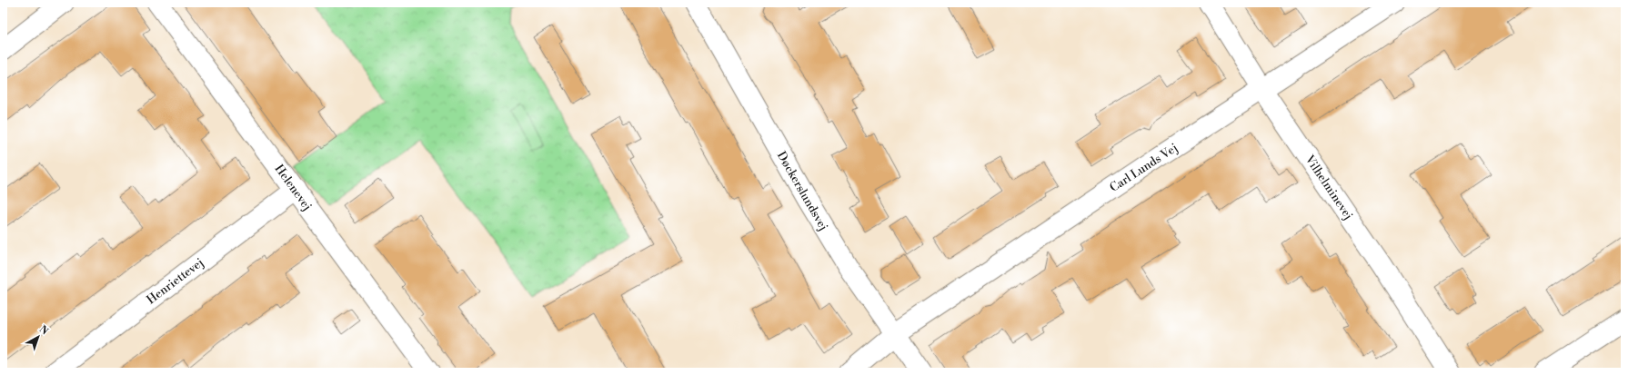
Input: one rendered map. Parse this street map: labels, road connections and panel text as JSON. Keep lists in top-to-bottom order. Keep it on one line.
{"streets":{"street":["Carl Lunds Vej","Helenevej","Vilhelminevej","Døckerslundsvej","Henriettevej"]},"crossings":[["Carl Lunds Vej","Vilhelminevej"],["Carl Lunds Vej","Døckerslundsvej"],["Helenevej","Henriettevej"]],"north":"top right"}
